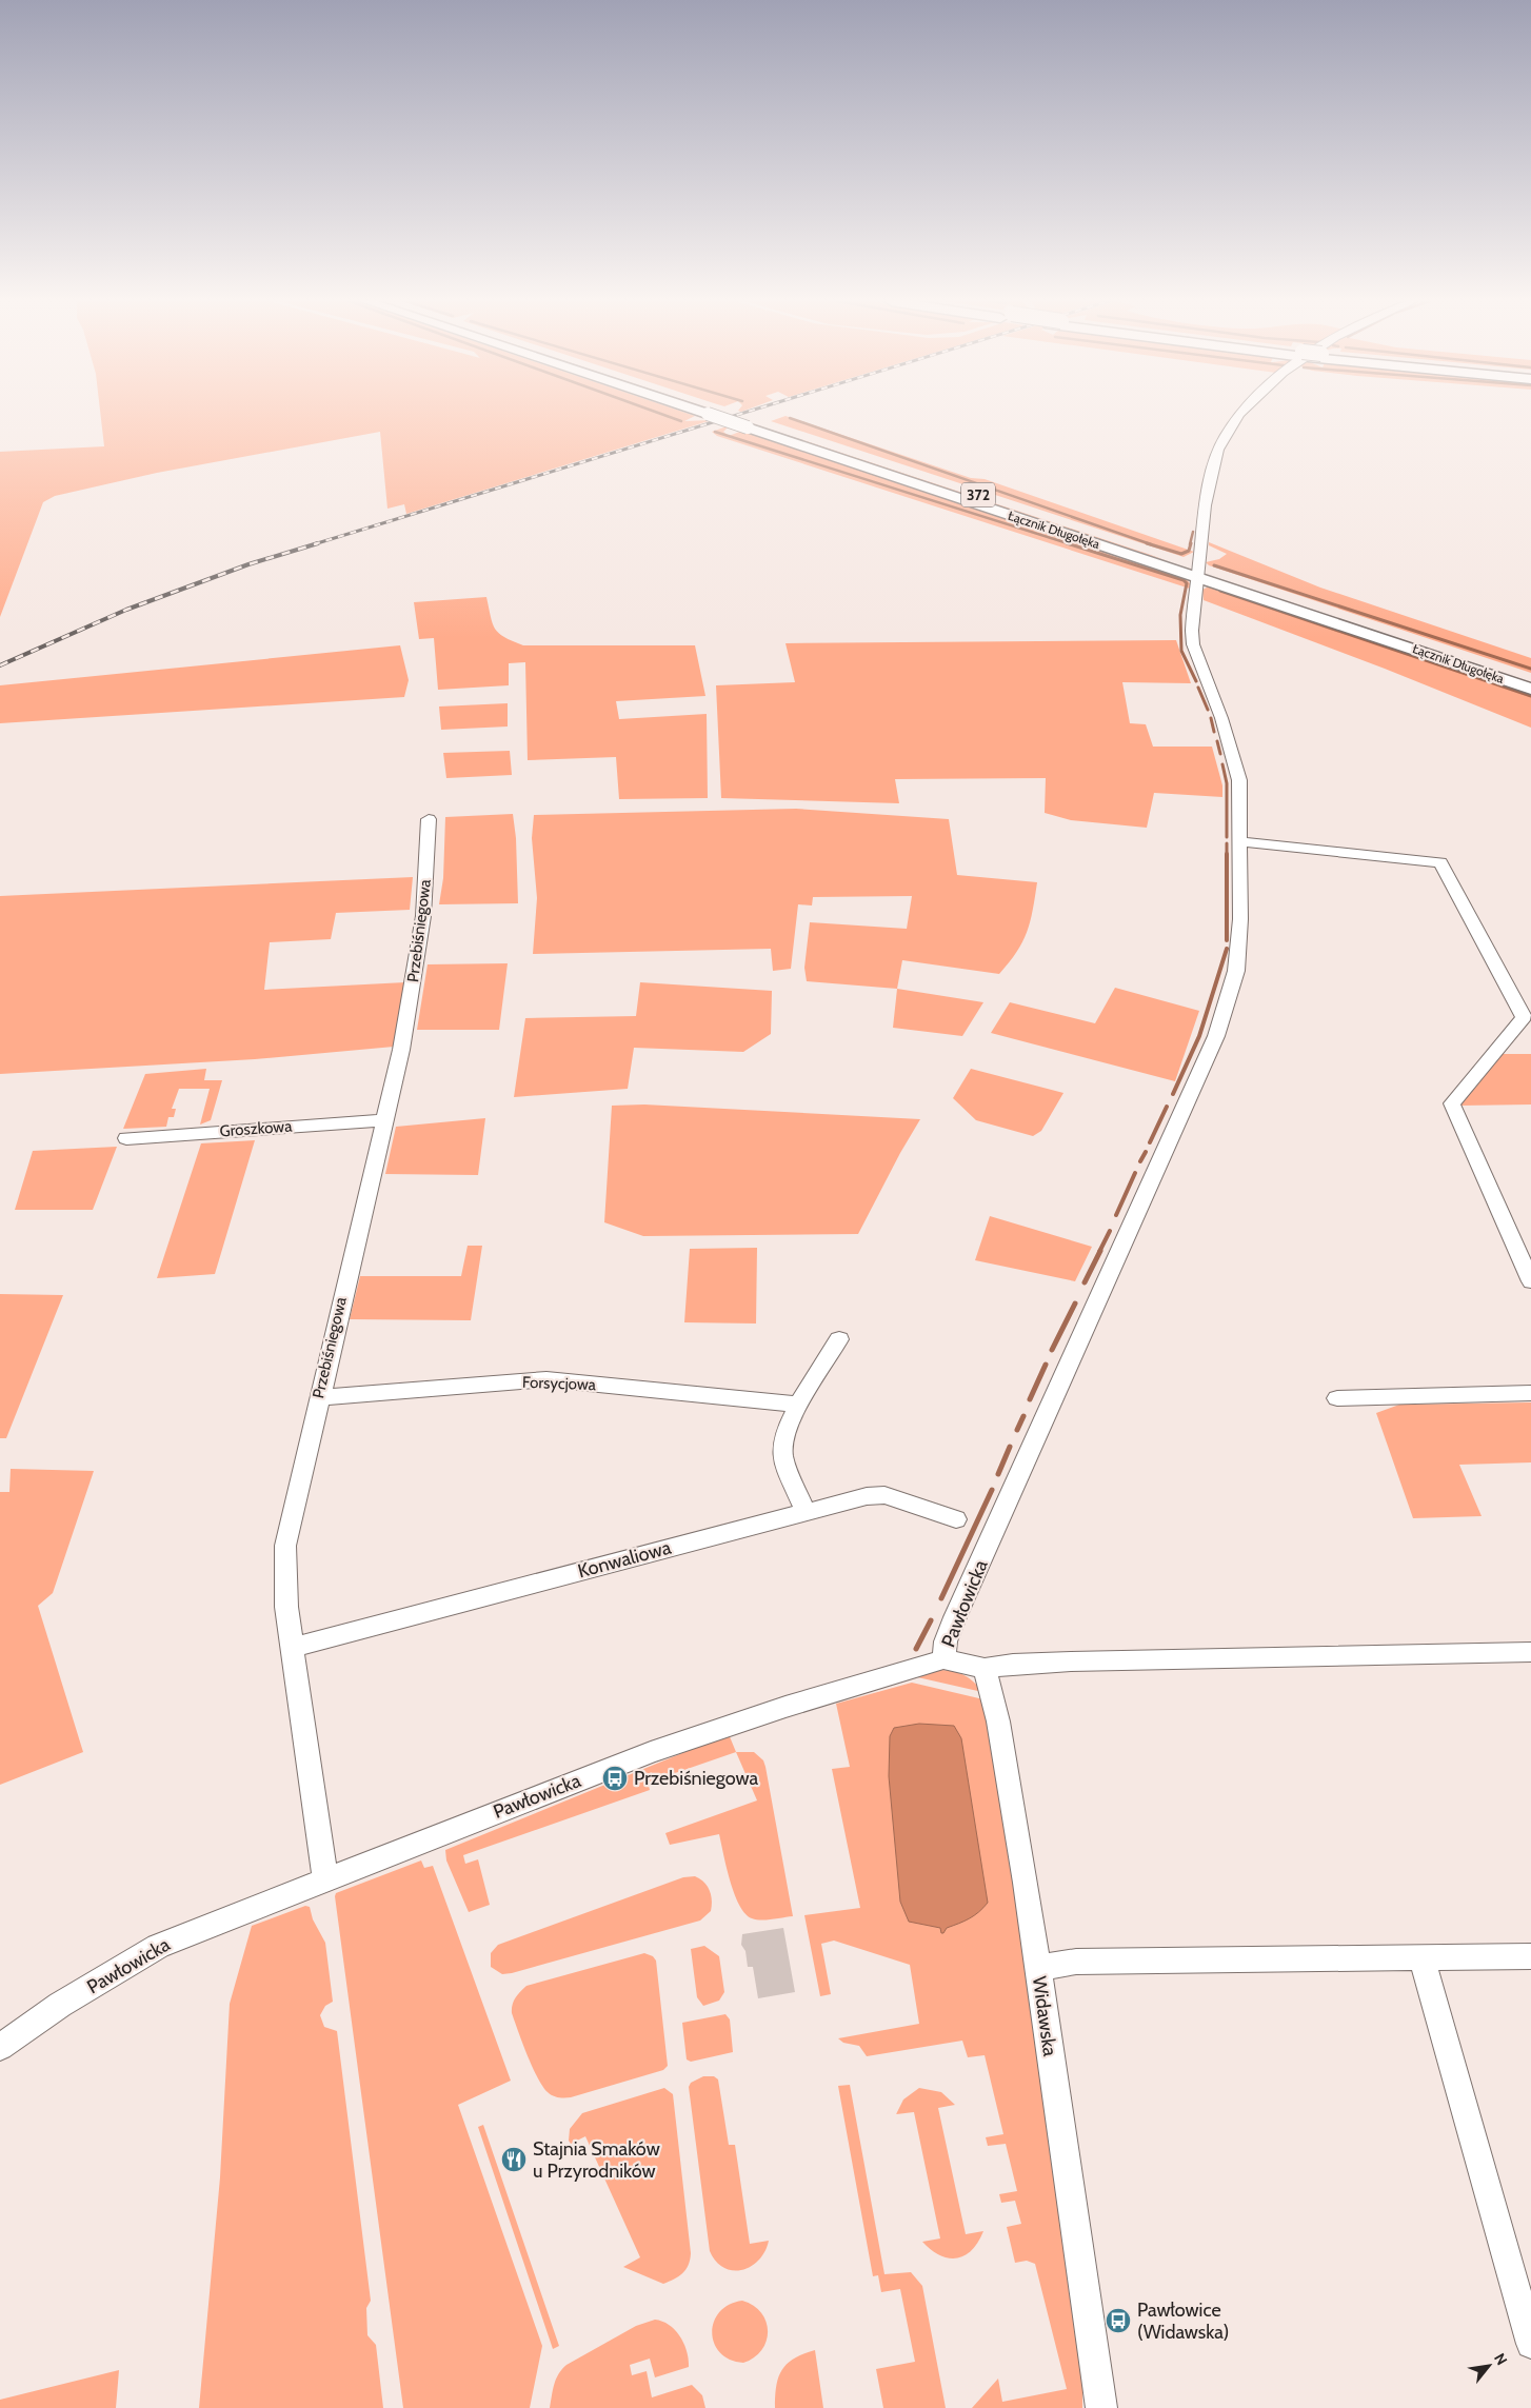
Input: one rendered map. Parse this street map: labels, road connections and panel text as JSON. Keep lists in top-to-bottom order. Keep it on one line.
{"streets":{"main road":["372","Łącznik Długołęka"],"street":["Przebiśniegowa","Groszkowa","Forsycjowa","Konwaliowa","Pawłowicka","Widawska"]},"crossings":[["Łącznik Długołęka","Pawłowicka"],["Przebiśniegowa","Groszkowa"],["Przebiśniegowa","Forsycjowa"],["Przebiśniegowa","Konwaliowa"],["Przebiśniegowa","Pawłowicka"]],"places":{"bus stop":["Przebiśniegowa","Pawłowice (Widawska)"],"restaurant":["Stajnia Smaków u Przyrodników"]},"north":"top right"}
